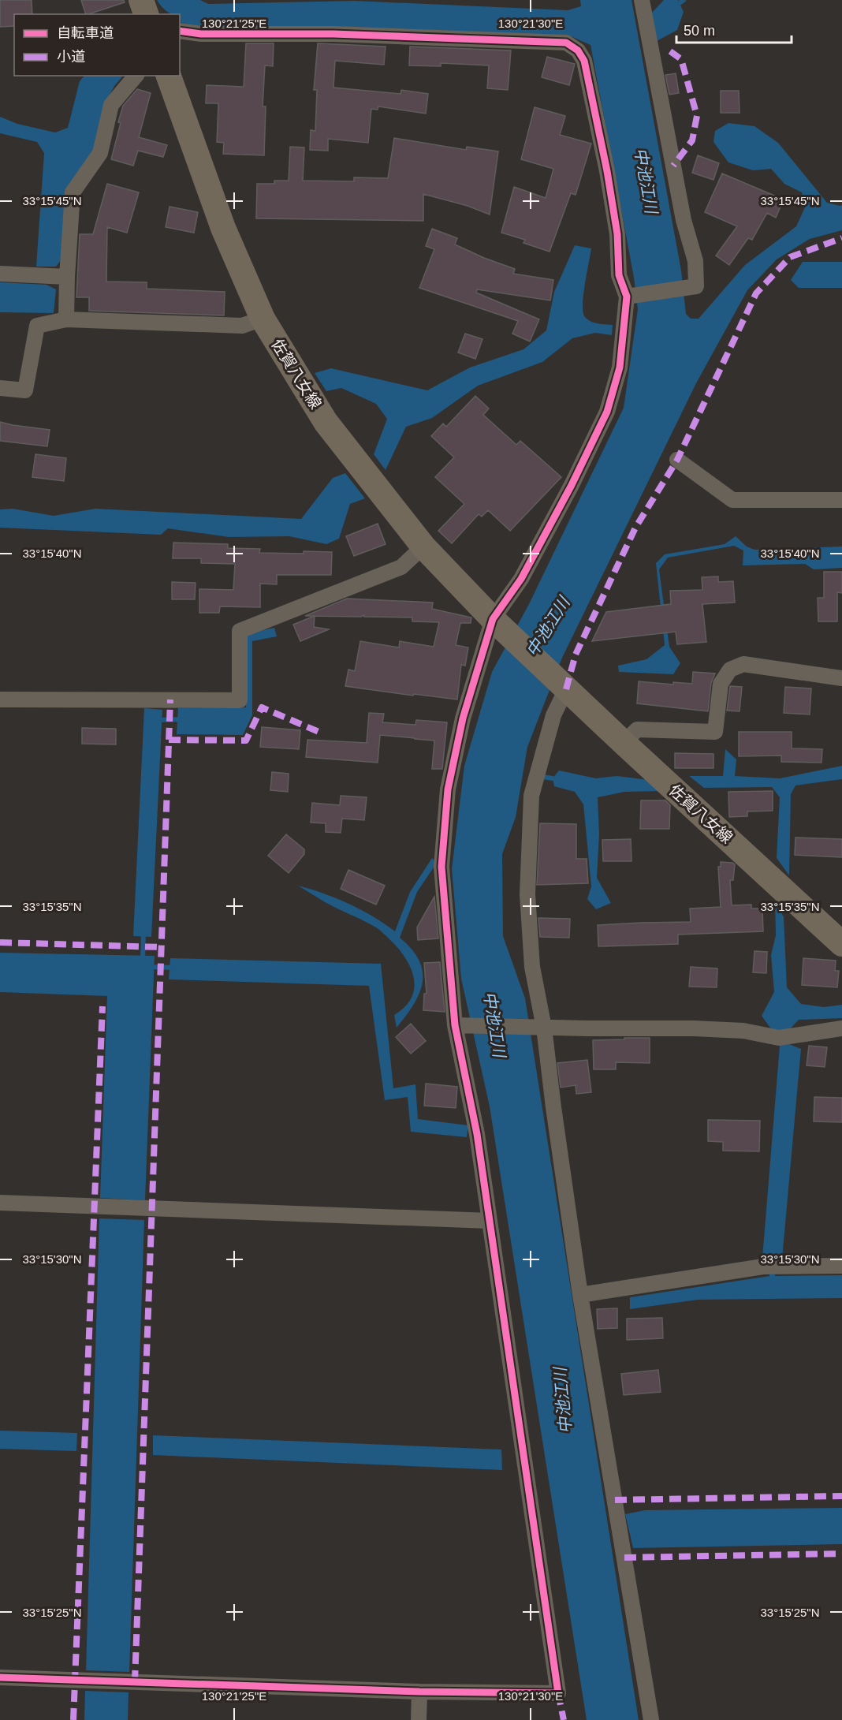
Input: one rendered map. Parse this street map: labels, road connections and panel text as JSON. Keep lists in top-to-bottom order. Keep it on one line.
{"streets":{"main road":["佐賀八女線"]},"water":["中池江川"],"legend":["自転車道","小道"],"scale_bar":"50 m","coordinates":["130°21'25\"E","130°21'30\"E","33°15'45\"N","33°15'40\"N","33°15'35\"N","33°15'30\"N","33°15'25\"N"]}
